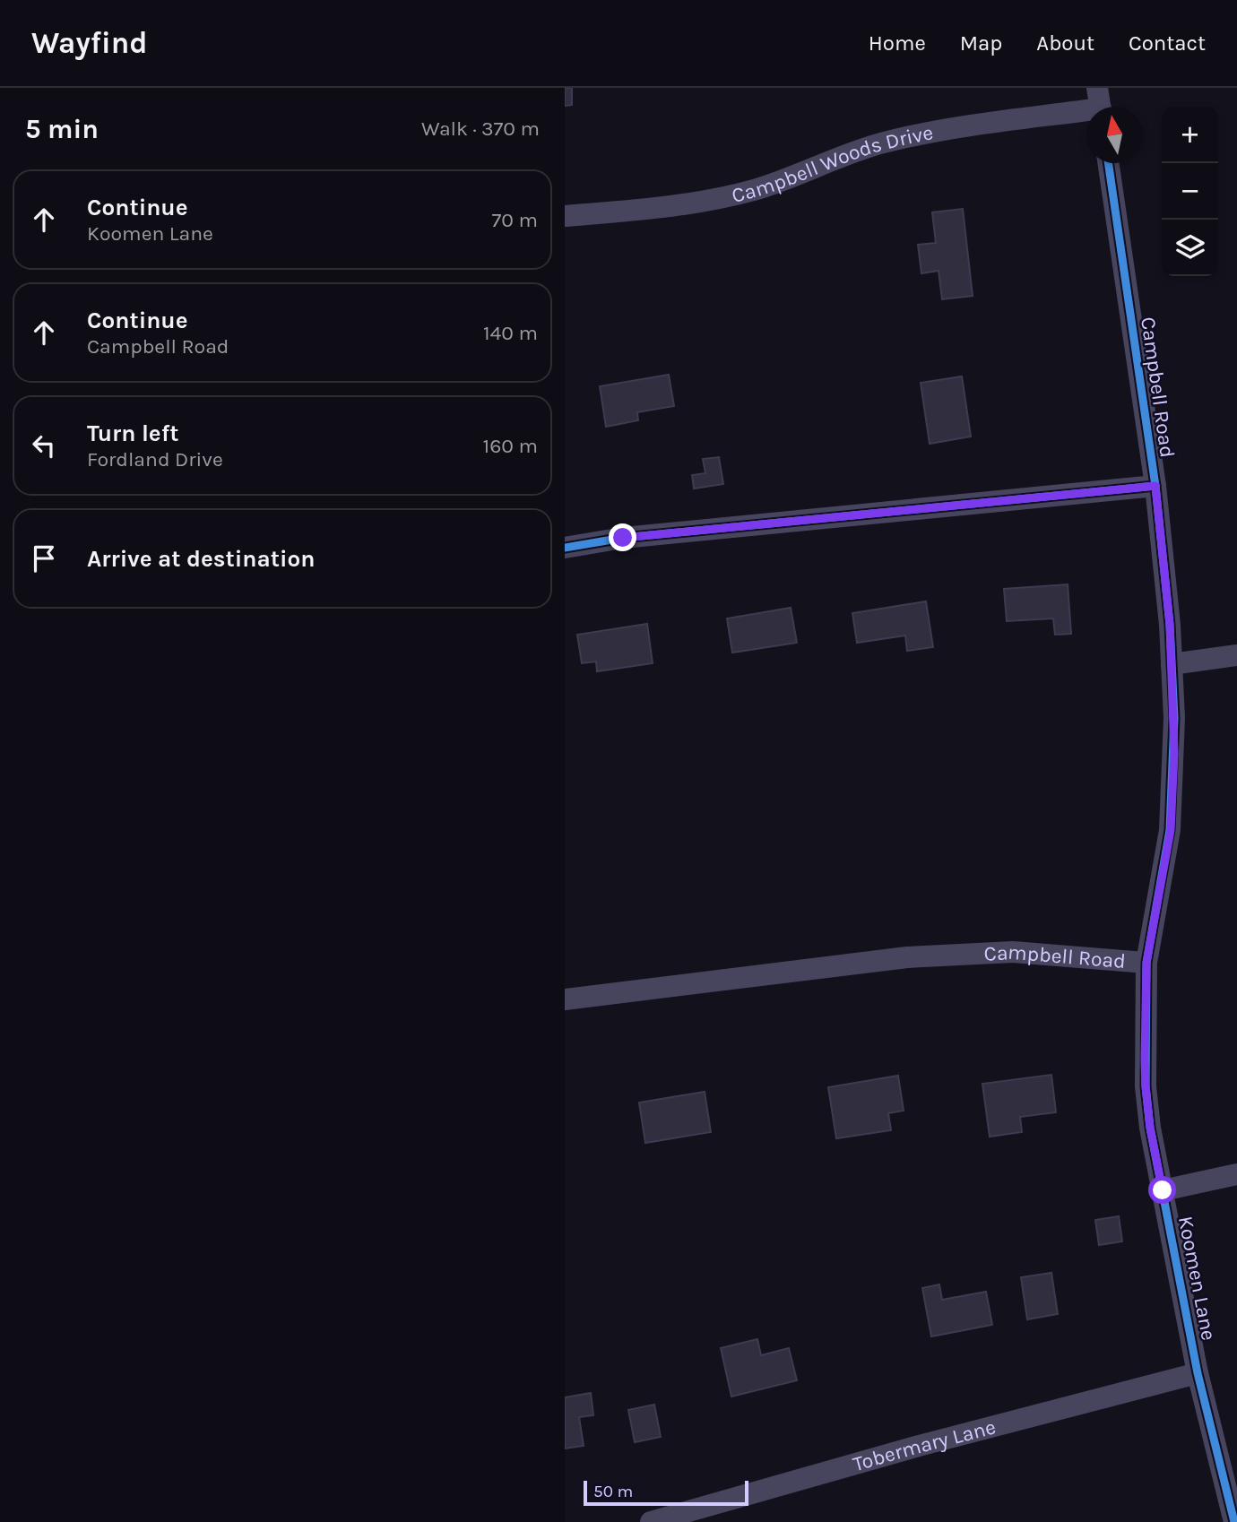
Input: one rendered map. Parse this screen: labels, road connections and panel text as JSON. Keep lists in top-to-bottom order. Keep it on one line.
{"streets":{"street":["Campbell Woods Drive","Campbell Road","Koomen Lane","Tobermary Lane"]},"crossings":[["Campbell Road","Koomen Lane"],["Koomen Lane","Tobermary Lane"]],"scale_bar":"50 m","north":"top","page":{"header":"Wayfind","nav":["Home","Map","About","Contact"],"heading":["5 min","Walk · 370 m"],"map_buttons":["+","−"],"list":[["Continue","Koomen Lane","70 m"],["Continue","Campbell Road","140 m"],["Turn left","Fordland Drive","160 m"],"Arrive at destination"],"scale":"50 m"}}
